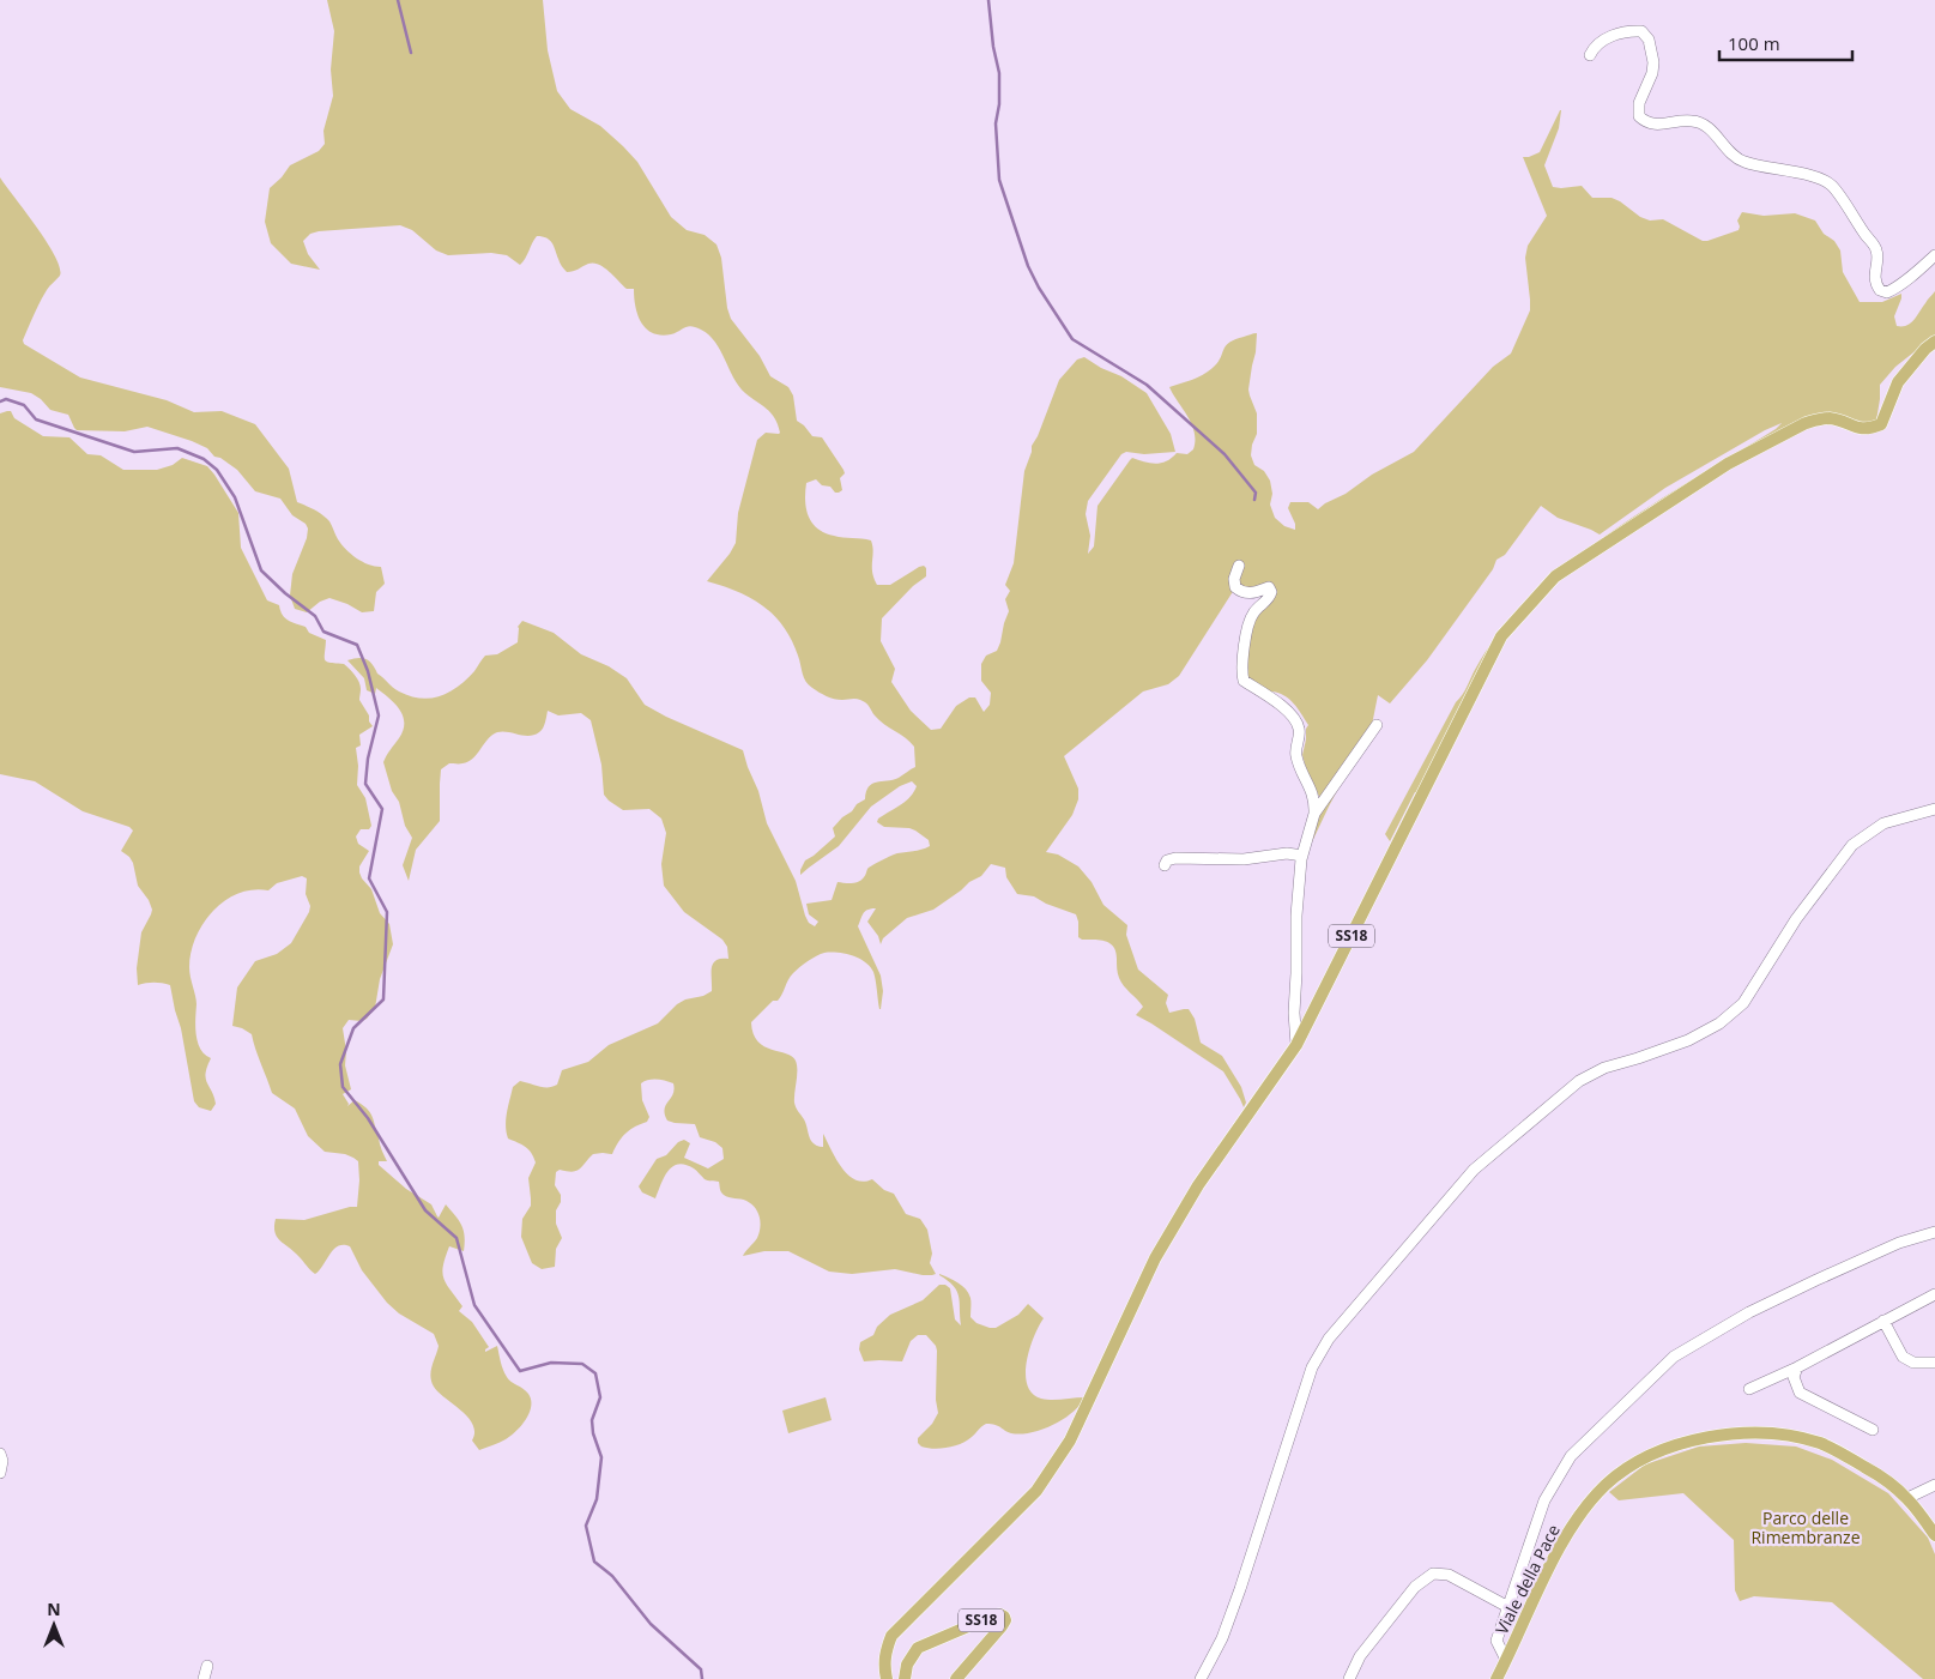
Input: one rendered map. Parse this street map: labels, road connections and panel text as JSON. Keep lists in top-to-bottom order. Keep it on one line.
{"streets":{"main road":["SS18","Viale della Pace"]},"parks":["Parco delle Rimembranze"],"scale_bar":"100 m","north":"top"}
